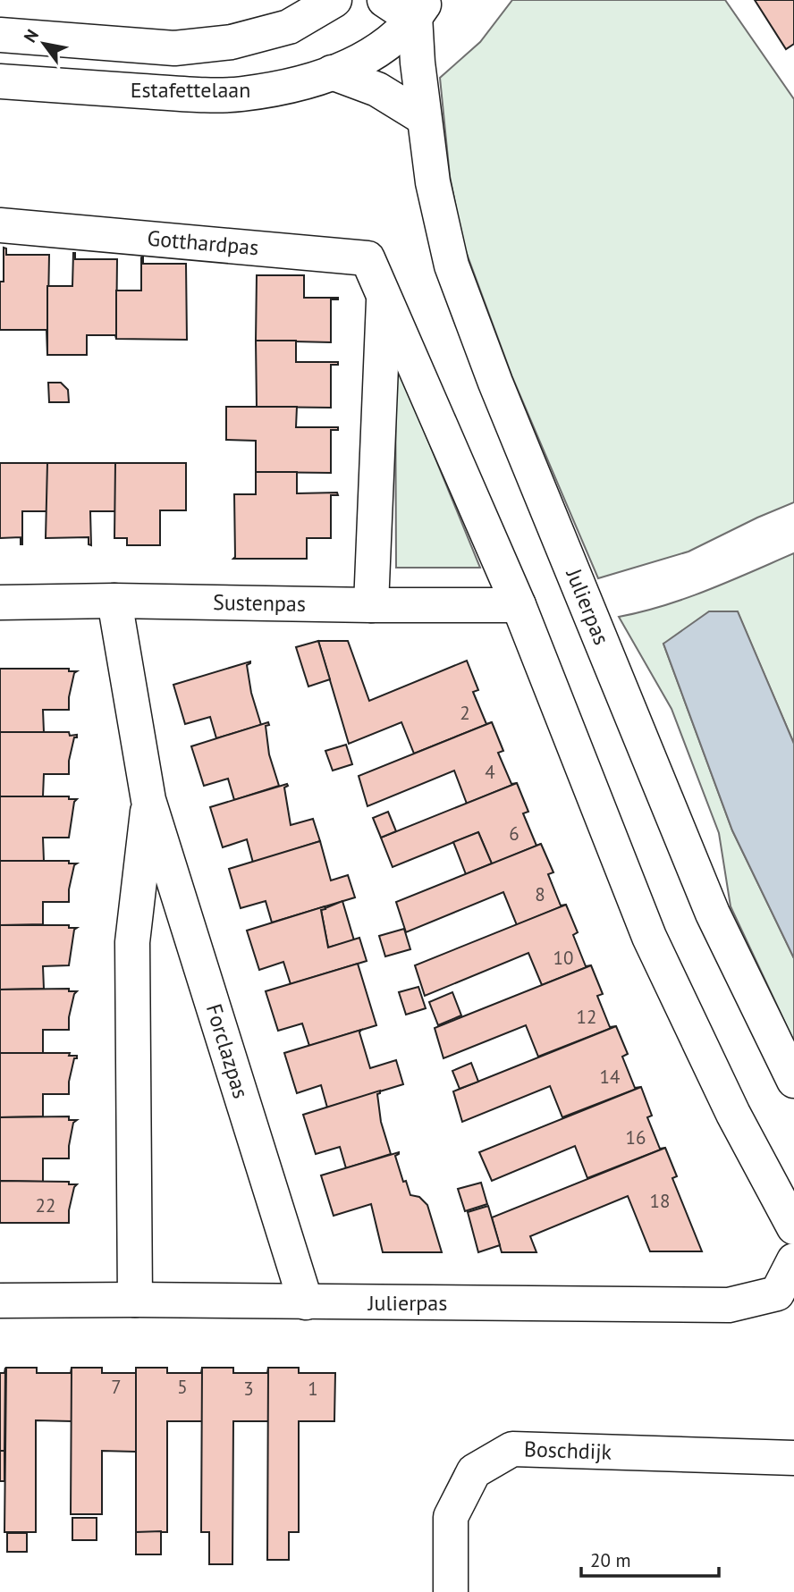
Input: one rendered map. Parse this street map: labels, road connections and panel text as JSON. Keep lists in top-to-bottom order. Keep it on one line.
{"streets":{"street":["Estafettelaan","Gotthardpas","Sustenpas","Julierpas","Forclazpas","Boschdijk"]},"crossings":[["Estafettelaan","Julierpas"],["Gotthardpas","Sustenpas"],["Sustenpas","Forclazpas"],["Julierpas","Forclazpas"]],"house_numbers":["2","4","6","8","10","12","14","16","18","22","7","5","3","1"],"scale_bar":"20 m","north":"top left"}
